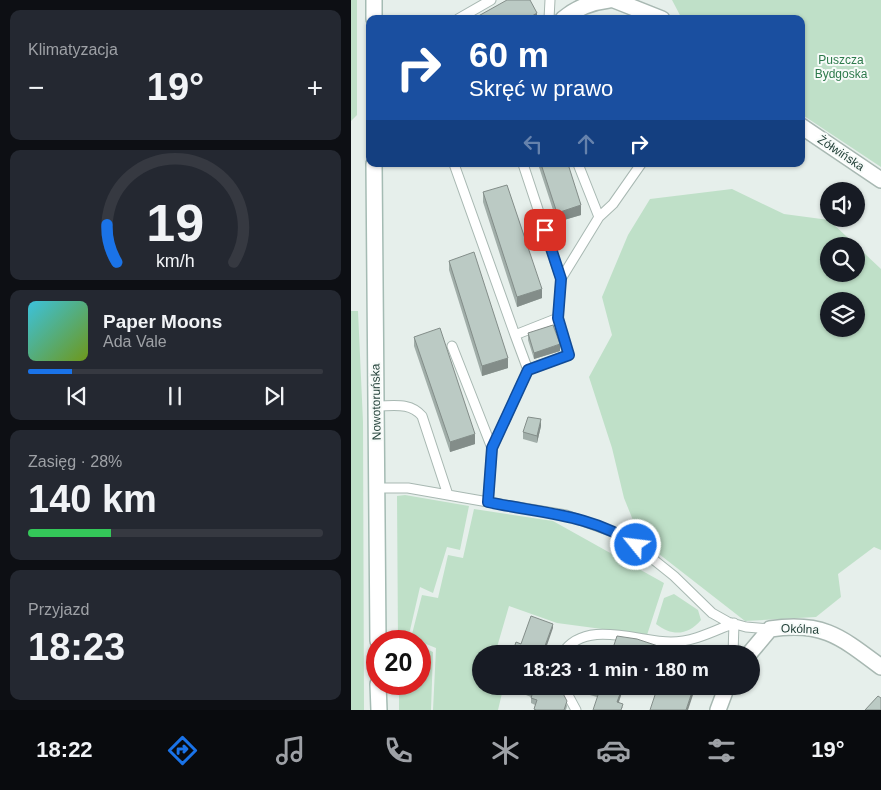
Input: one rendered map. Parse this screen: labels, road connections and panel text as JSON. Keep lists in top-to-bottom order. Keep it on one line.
{"streets":{"main road":["Żółwińska","Nowotoruńska","Okólna"]},"parks":["Puszcza Bydgoska"],"page":{"tile":["Klimatyzacja",["Zasięg · 28%","140 km"],["Przyjazd","18:23"]],"turn":["60 m","Skręć w prawo"],"heat":["−","19°","+"],"song":["Paper Moons","Ada Vale"],"limit":"20","trip":"18:23 · 1 min · 180 m","tabs":["18:22","19°"],"gauge":["19","km/h"]}}
